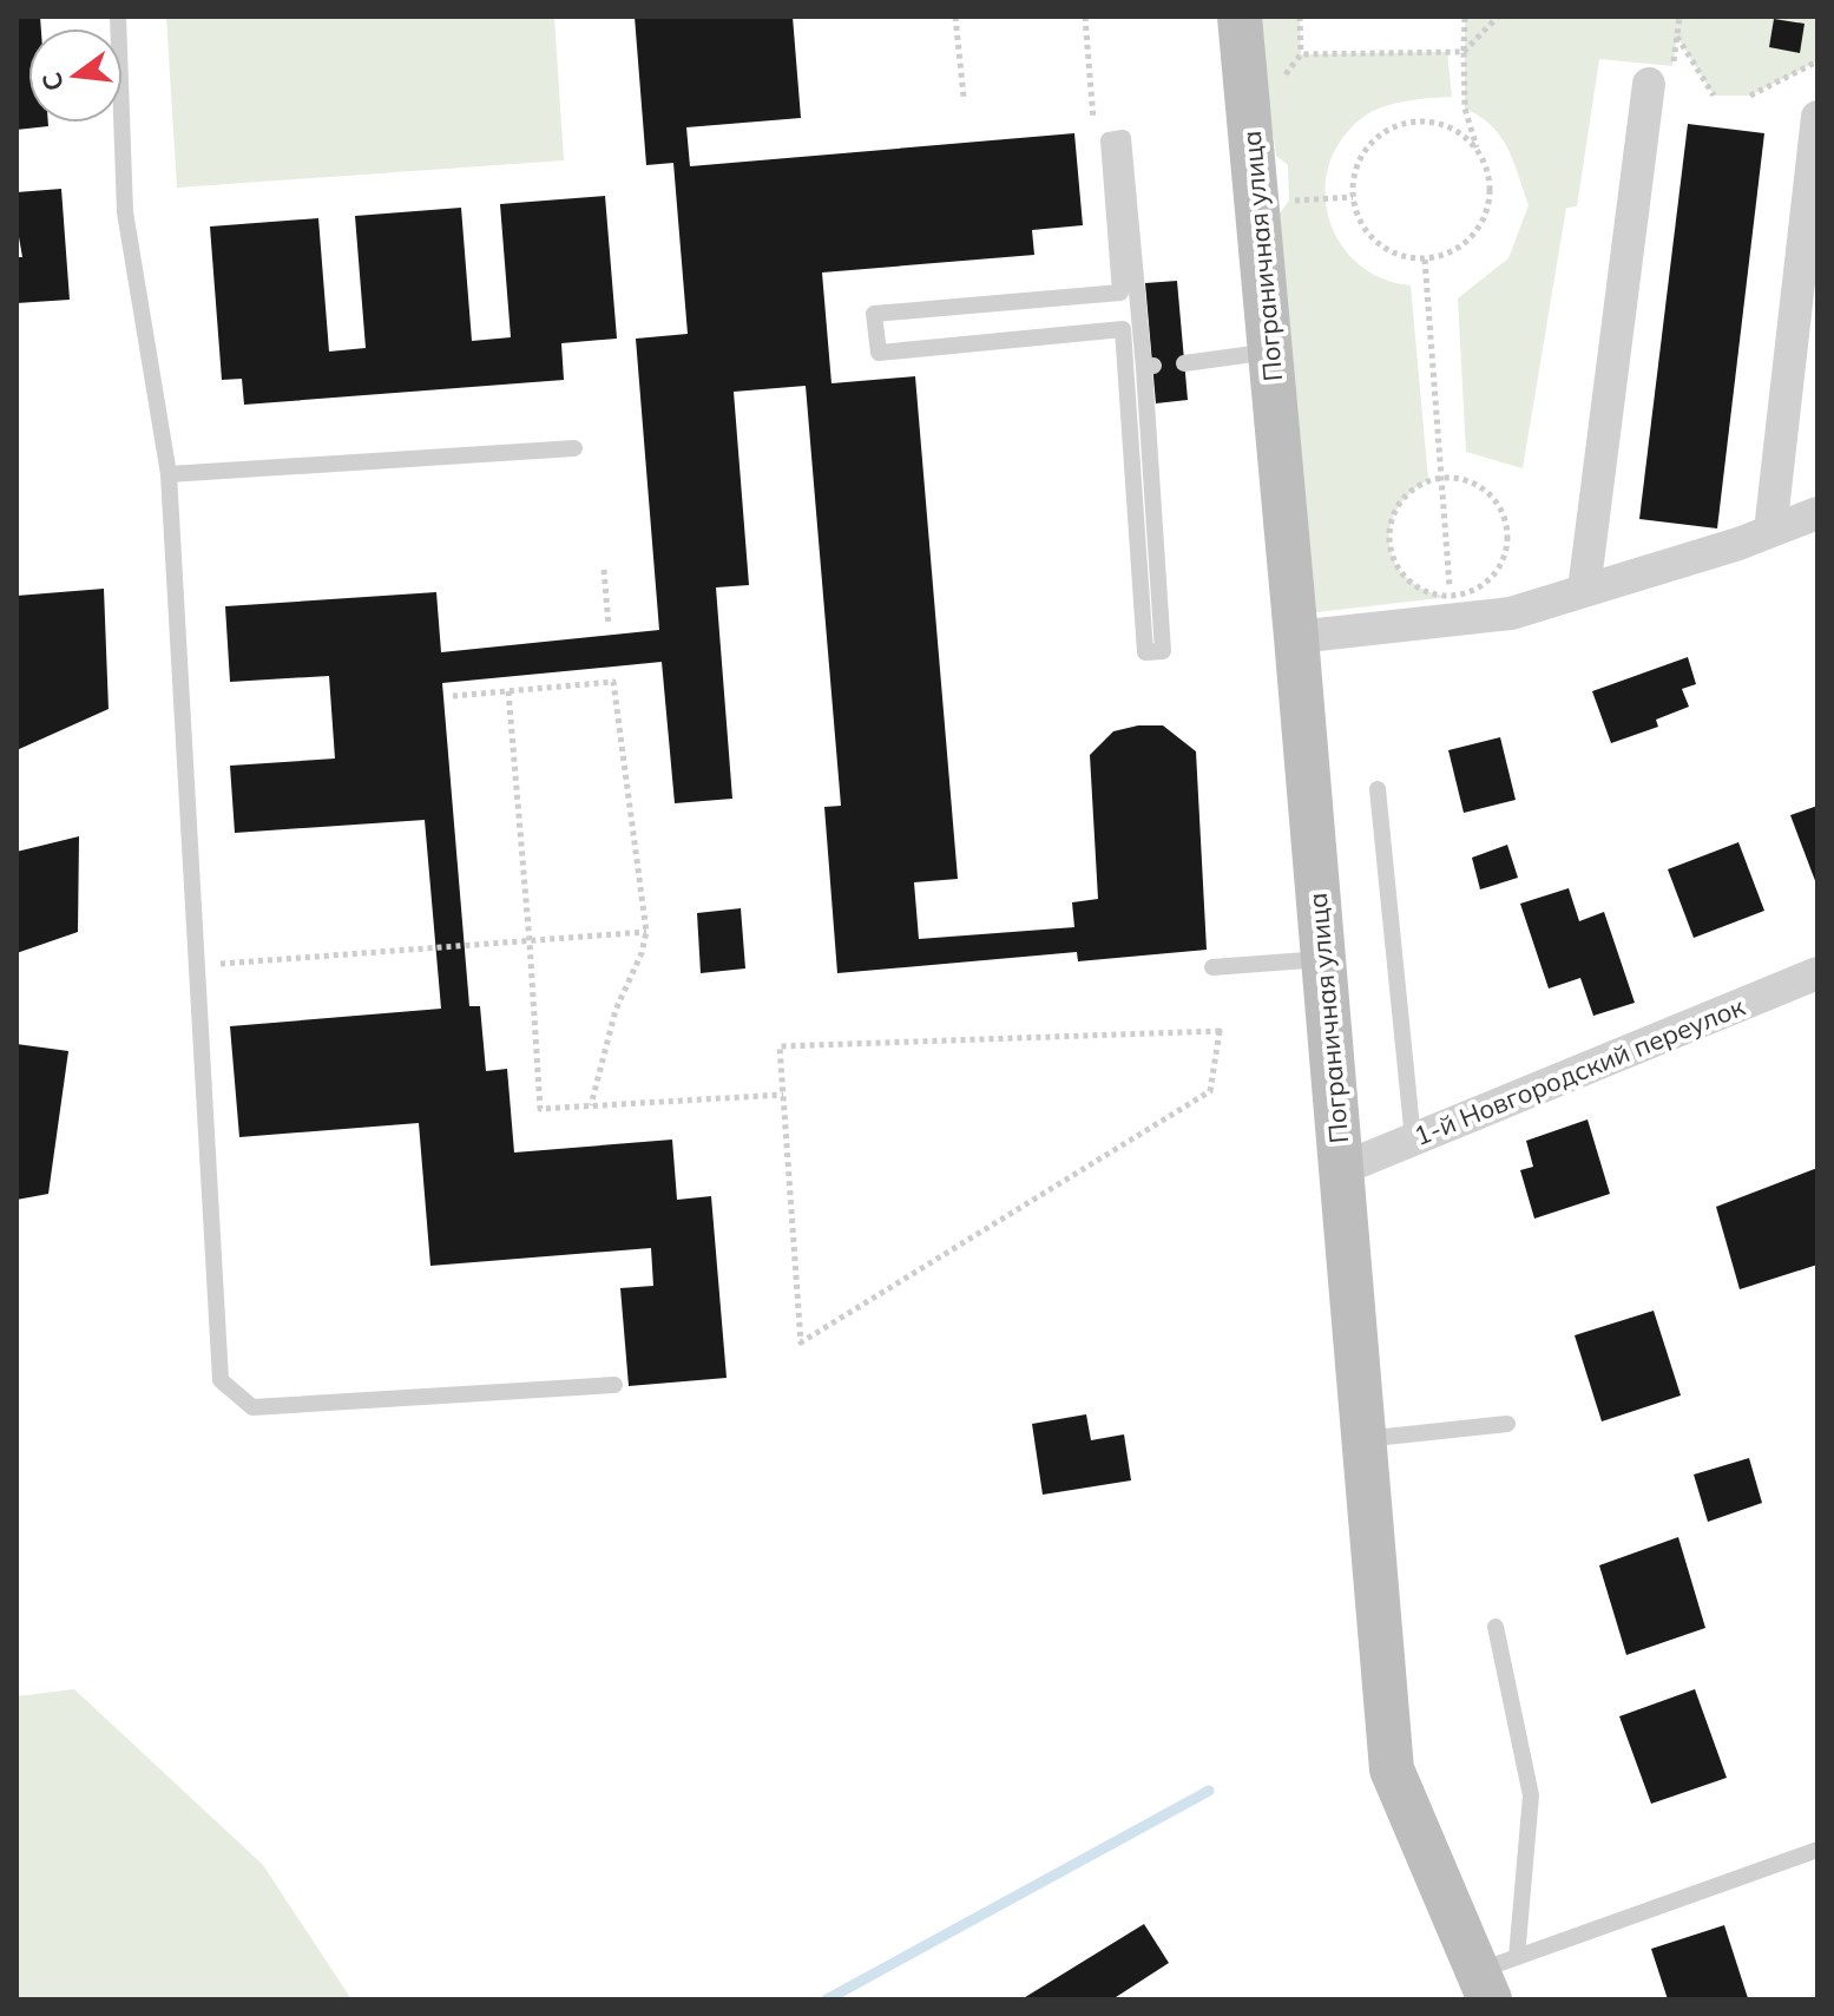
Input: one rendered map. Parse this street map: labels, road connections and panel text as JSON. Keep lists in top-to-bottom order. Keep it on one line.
{"streets":{"street":["Пограничная улица","1-й Новгородский переулок"]},"crossings":[["Пограничная улица","1-й Новгородский переулок"]],"north":"left"}
